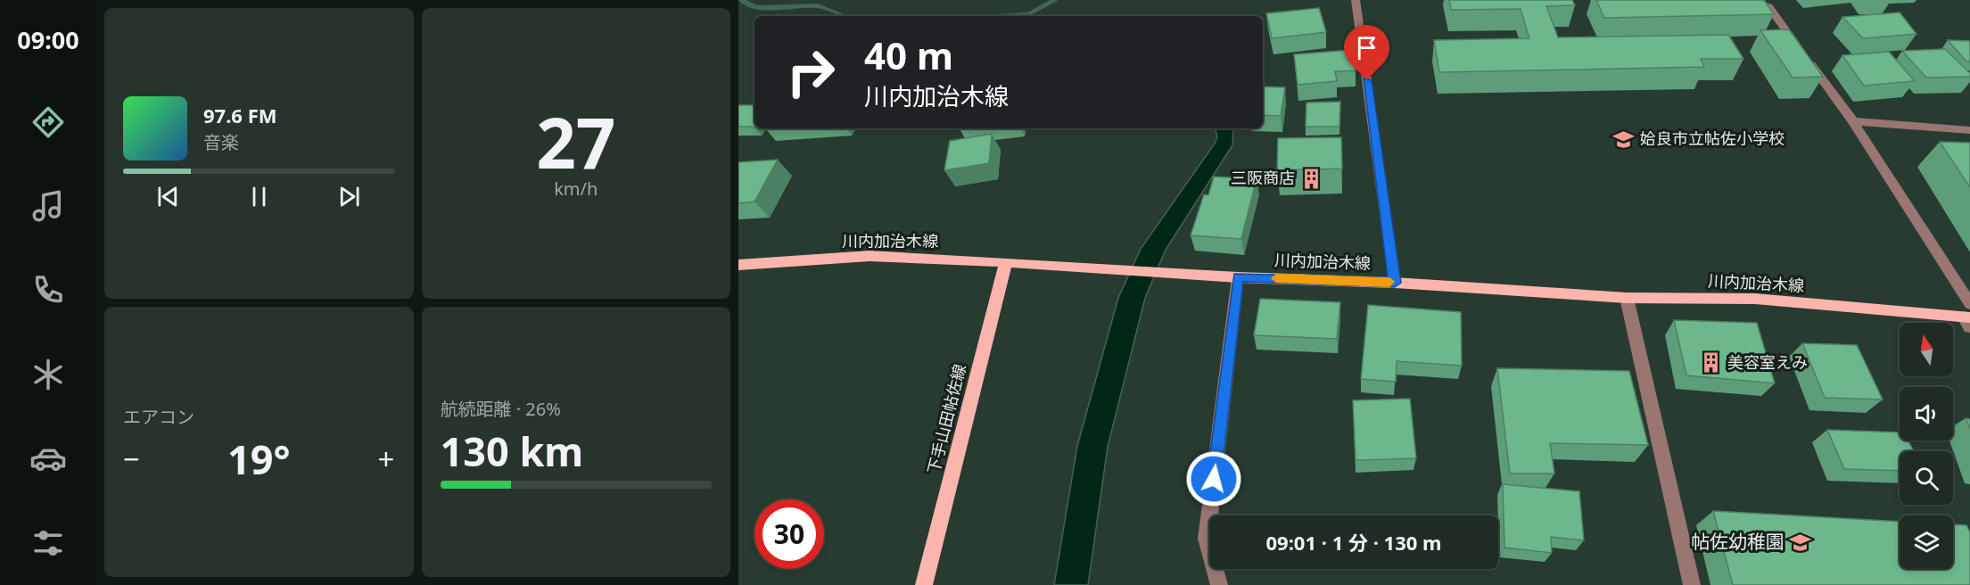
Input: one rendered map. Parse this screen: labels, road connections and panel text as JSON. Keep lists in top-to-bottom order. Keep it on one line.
{"streets":{"main road":["川内加治木線","下手山田帖佐線"]},"crossings":[["川内加治木線","下手山田帖佐線"]],"places":{"school or university":["姶良市立帖佐小学校","帖佐幼稚園"],"building":["三阪商店","美容室えみ"]},"north":"top","page":{"tabs":"09:00","tile":[["27","km/h"],"エアコン",["航続距離 · 26%","130 km"]],"turn":["40 m","川内加治木線"],"song":["97.6 FM","音楽"],"heat":["−","19°","+"],"limit":"30","trip":"09:01 · 1 分 · 130 m"}}
